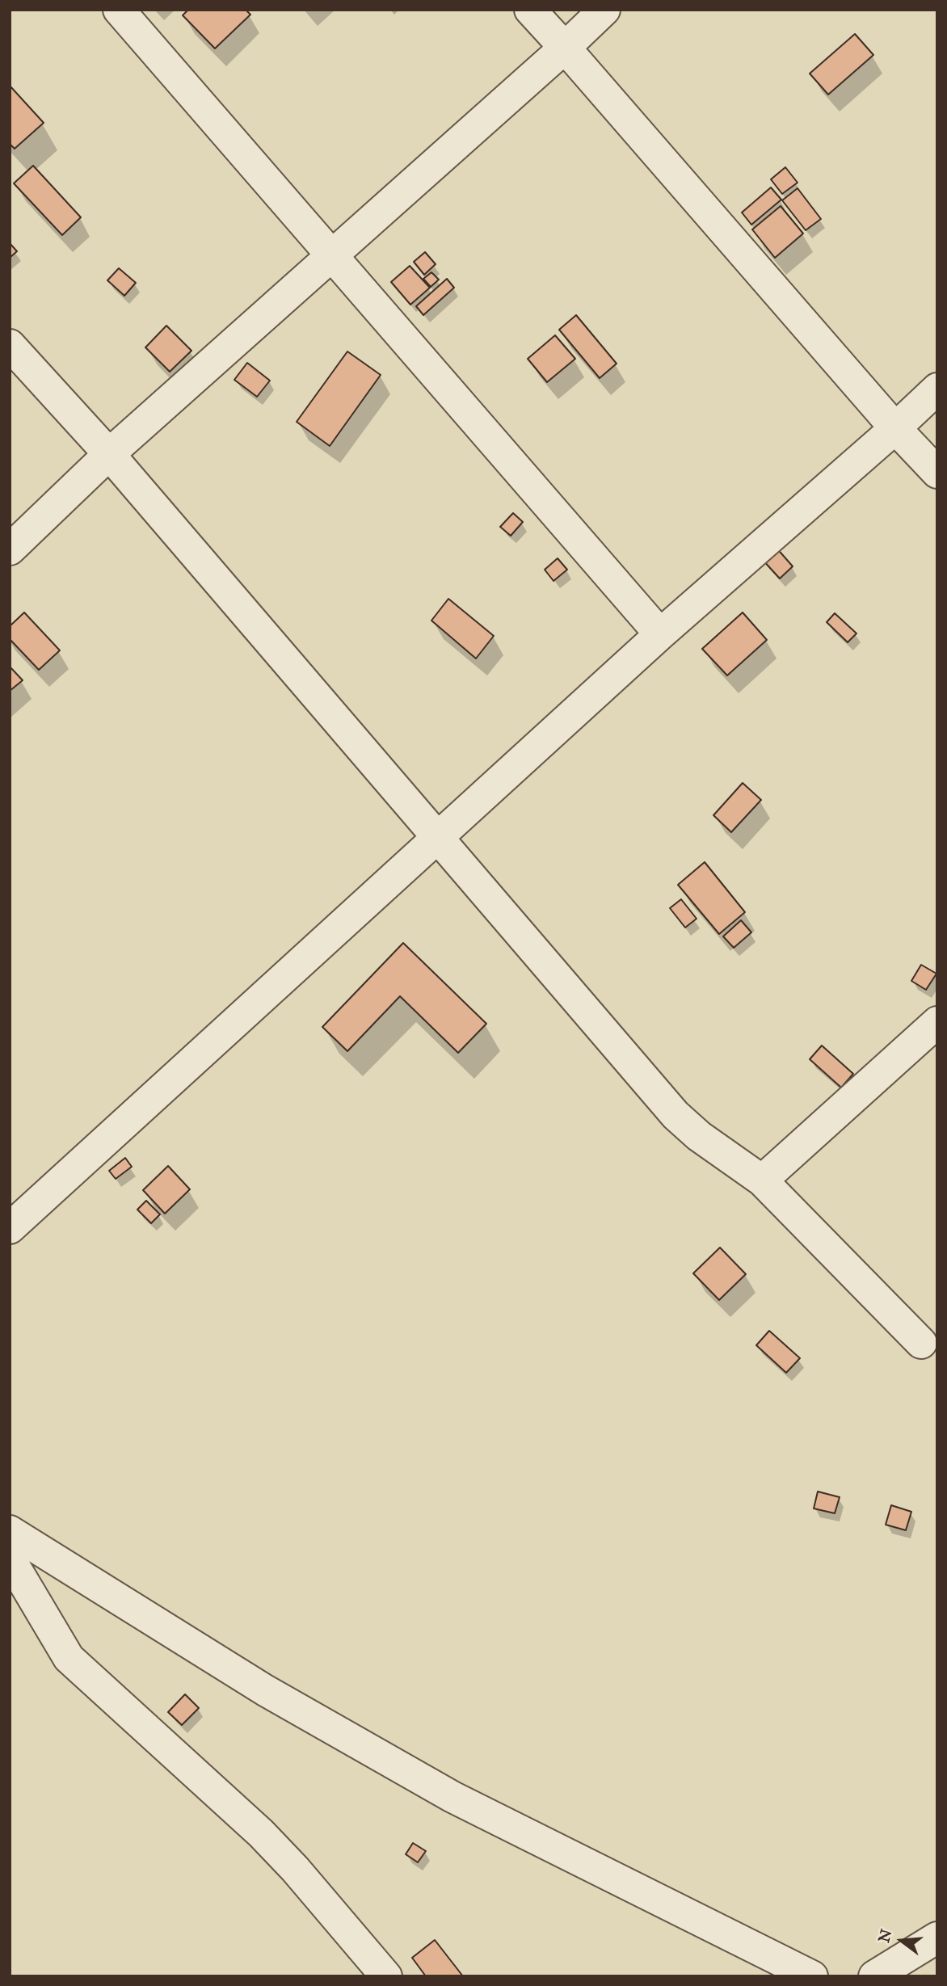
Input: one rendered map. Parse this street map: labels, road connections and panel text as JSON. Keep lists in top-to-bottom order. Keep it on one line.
{"north":"left"}
